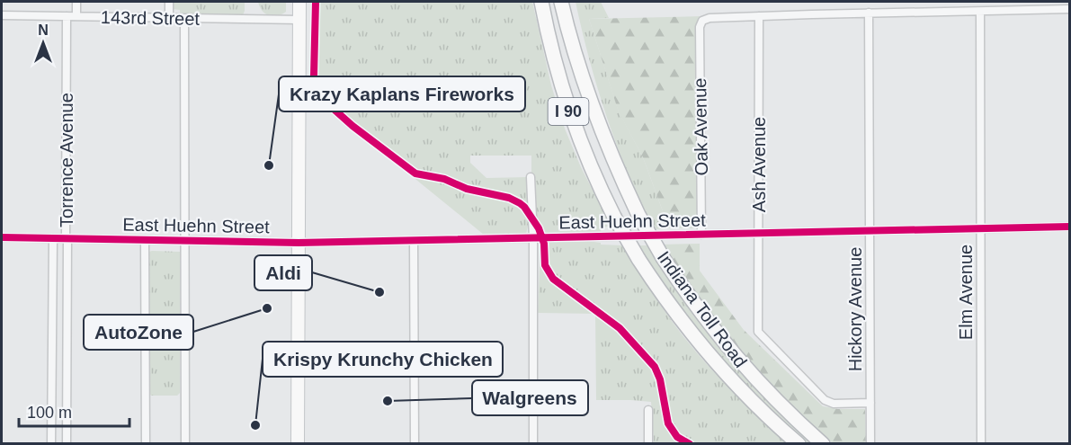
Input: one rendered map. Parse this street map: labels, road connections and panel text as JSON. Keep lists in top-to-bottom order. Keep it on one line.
{"streets":{"highway":["I 90","Indiana Toll Road"],"street":["143rd Street","Oak Avenue","Torrence Avenue","Ash Avenue","East Huehn Street","Elm Avenue","Hickory Avenue"]},"crossings":[["143rd Street","Torrence Avenue"],["Oak Avenue","Ash Avenue"],["Oak Avenue","East Huehn Street"],["Torrence Avenue","East Huehn Street"],["Ash Avenue","East Huehn Street"],["Ash Avenue","Hickory Avenue"],["East Huehn Street","Elm Avenue"],["East Huehn Street","Hickory Avenue"]],"places":["Krazy Kaplans Fireworks","Aldi","AutoZone","Walgreens","Krispy Krunchy Chicken"],"scale_bar":"100 m","north":"top"}
